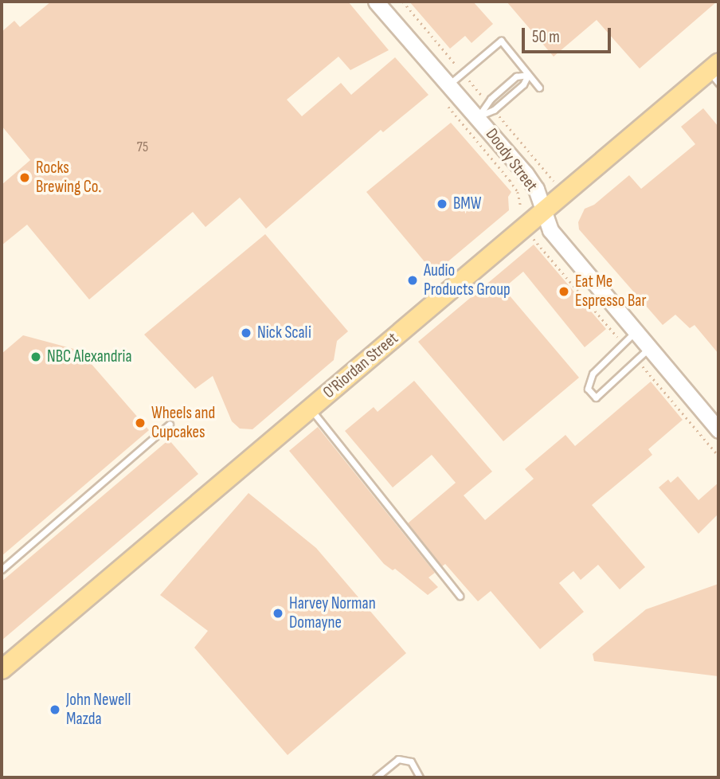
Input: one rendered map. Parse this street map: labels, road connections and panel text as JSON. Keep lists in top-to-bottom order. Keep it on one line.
{"streets":{"main road":["O'Riordan Street"],"street":["Doody Street"]},"crossings":[["Doody Street","O'Riordan Street"]],"places":["Rocks Brewing Co.","BMW","Audio Products Group","Eat Me Espresso Bar","Nick Scali","NBC Alexandria","Wheels and Cupcakes","Harvey Norman Domayne","John Newell Mazda"],"house_numbers":["75"],"scale_bar":"50 m"}
